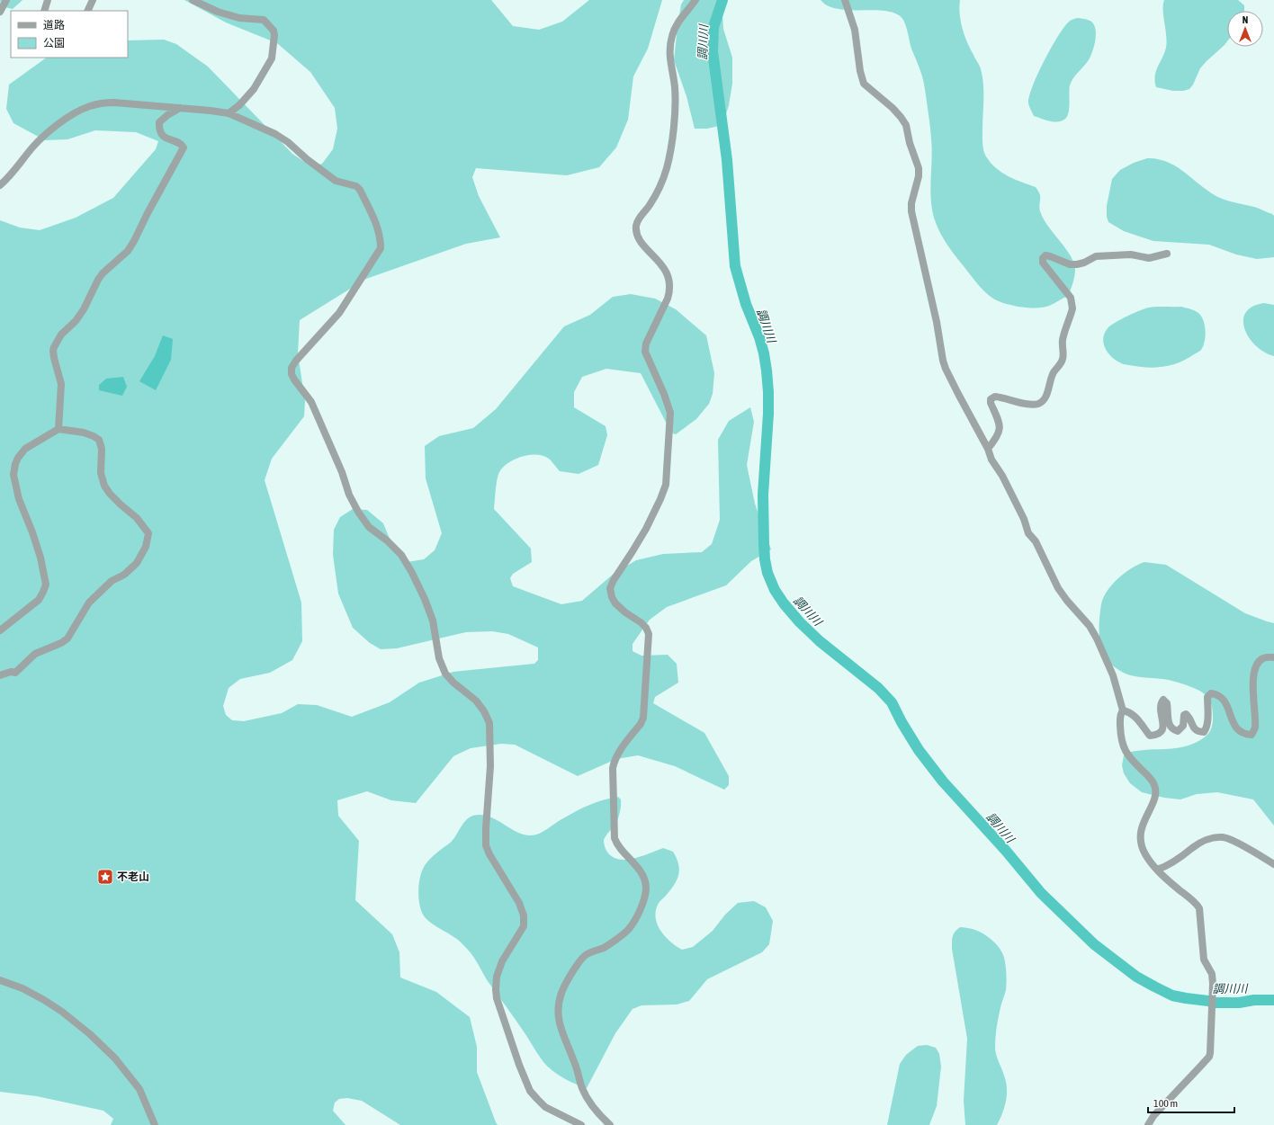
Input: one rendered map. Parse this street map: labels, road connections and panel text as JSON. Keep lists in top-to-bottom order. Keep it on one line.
{"water":["調川川"],"places":{"place":["不老山"]},"legend":["道路","公園"],"scale_bar":"100 m","north":"top"}
